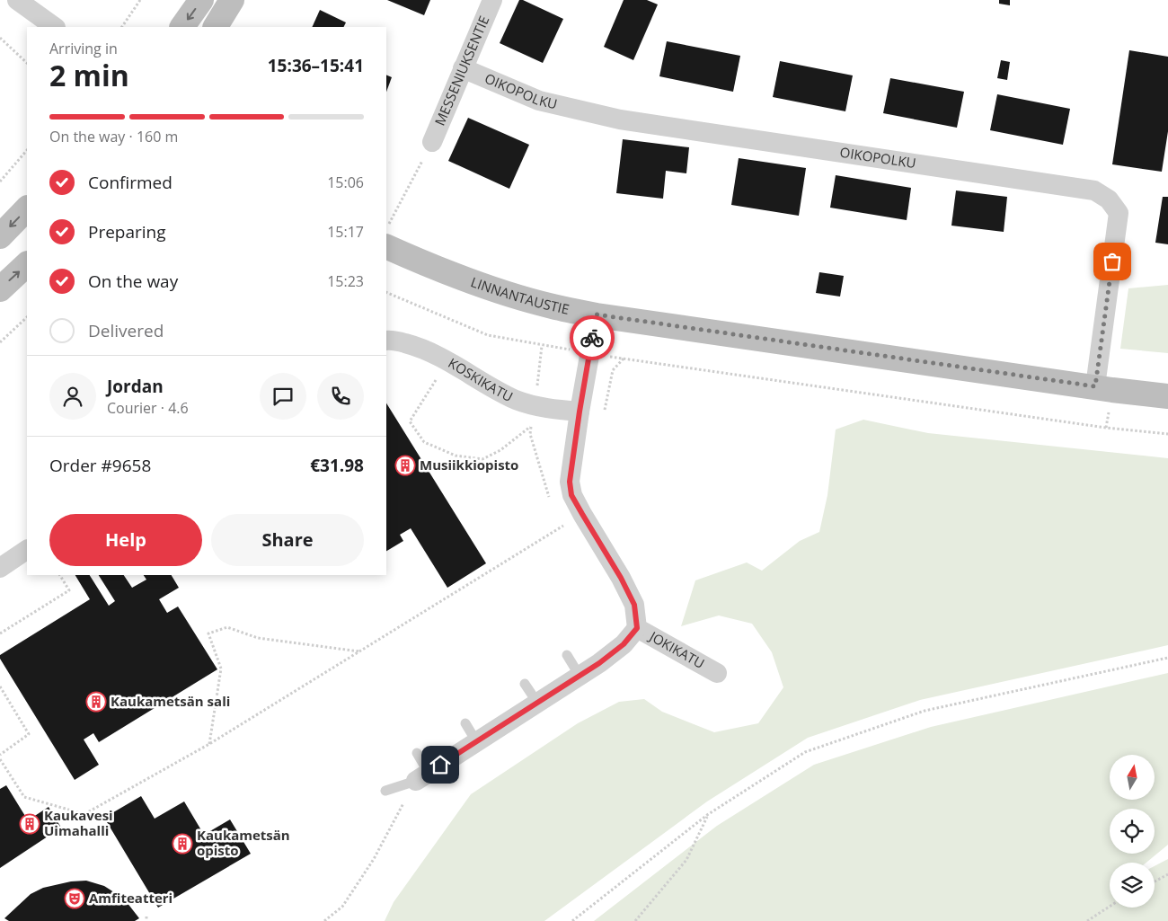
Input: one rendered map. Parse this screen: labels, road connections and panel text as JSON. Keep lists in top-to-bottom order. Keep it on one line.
{"streets":{"street":["MESSENIUKSENTIE","OIKOPOLKU","LINNANTAUSTIE","KOSKIKATU","JOKIKATU"]},"crossings":[["MESSENIUKSENTIE","OIKOPOLKU"],["OIKOPOLKU","LINNANTAUSTIE"],["LINNANTAUSTIE","JOKIKATU"],["KOSKIKATU","JOKIKATU"]],"places":{"building":["Musiikkiopisto","Kaukametsän sali","Kaukavesi Uimahalli","Kaukametsän opisto"],"theatre":["Amfiteatteri"]},"north":"top","page":{"heading":["2 min","Arriving in","15:36–15:41"],"panel":["Jordan","Courier · 4.6","Order #9658","€31.98"],"bar":"On the way · 160 m","list":[["Confirmed","15:06"],["Preparing","15:17"],["On the way","15:23"],"Delivered"],"buttons":["Help","Share"]}}
